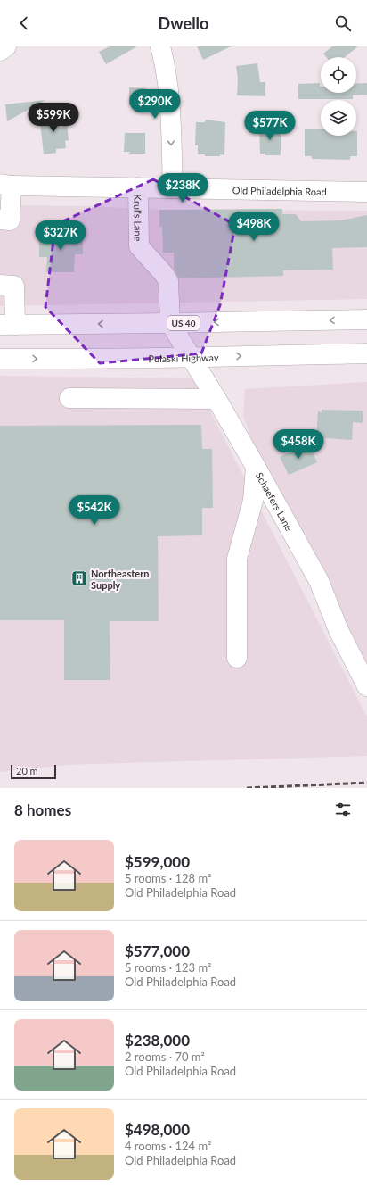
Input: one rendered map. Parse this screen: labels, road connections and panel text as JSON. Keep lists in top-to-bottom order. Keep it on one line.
{"streets":{"main road":["Old Philadelphia Road","Krul's Lane","US 40","Pulaski Highway","Schaefers Lane"]},"crossings":[["Old Philadelphia Road","Krul's Lane"],["Krul's Lane","US 40"],["Krul's Lane","Schaefers Lane"],["US 40","Schaefers Lane"],["Pulaski Highway","Schaefers Lane"]],"places":{"building":["Northeastern Supply"]},"scale_bar":"20 m","page":{"header":"Dwello","price":["$290K","$599K","$577K","$238K","$498K","$327K","$458K","$542K"],"scale":"20 m","heading":"8 homes","list":[{"name":"$599,000","note":"5 rooms · 128 m² · Old Philadelphia Road"},{"name":"$577,000","note":"5 rooms · 123 m² · Old Philadelphia Road"},{"name":"$238,000","note":"2 rooms · 70 m² · Old Philadelphia Road"},{"name":"$498,000","note":"4 rooms · 124 m² · Old Philadelphia Road"}]}}
